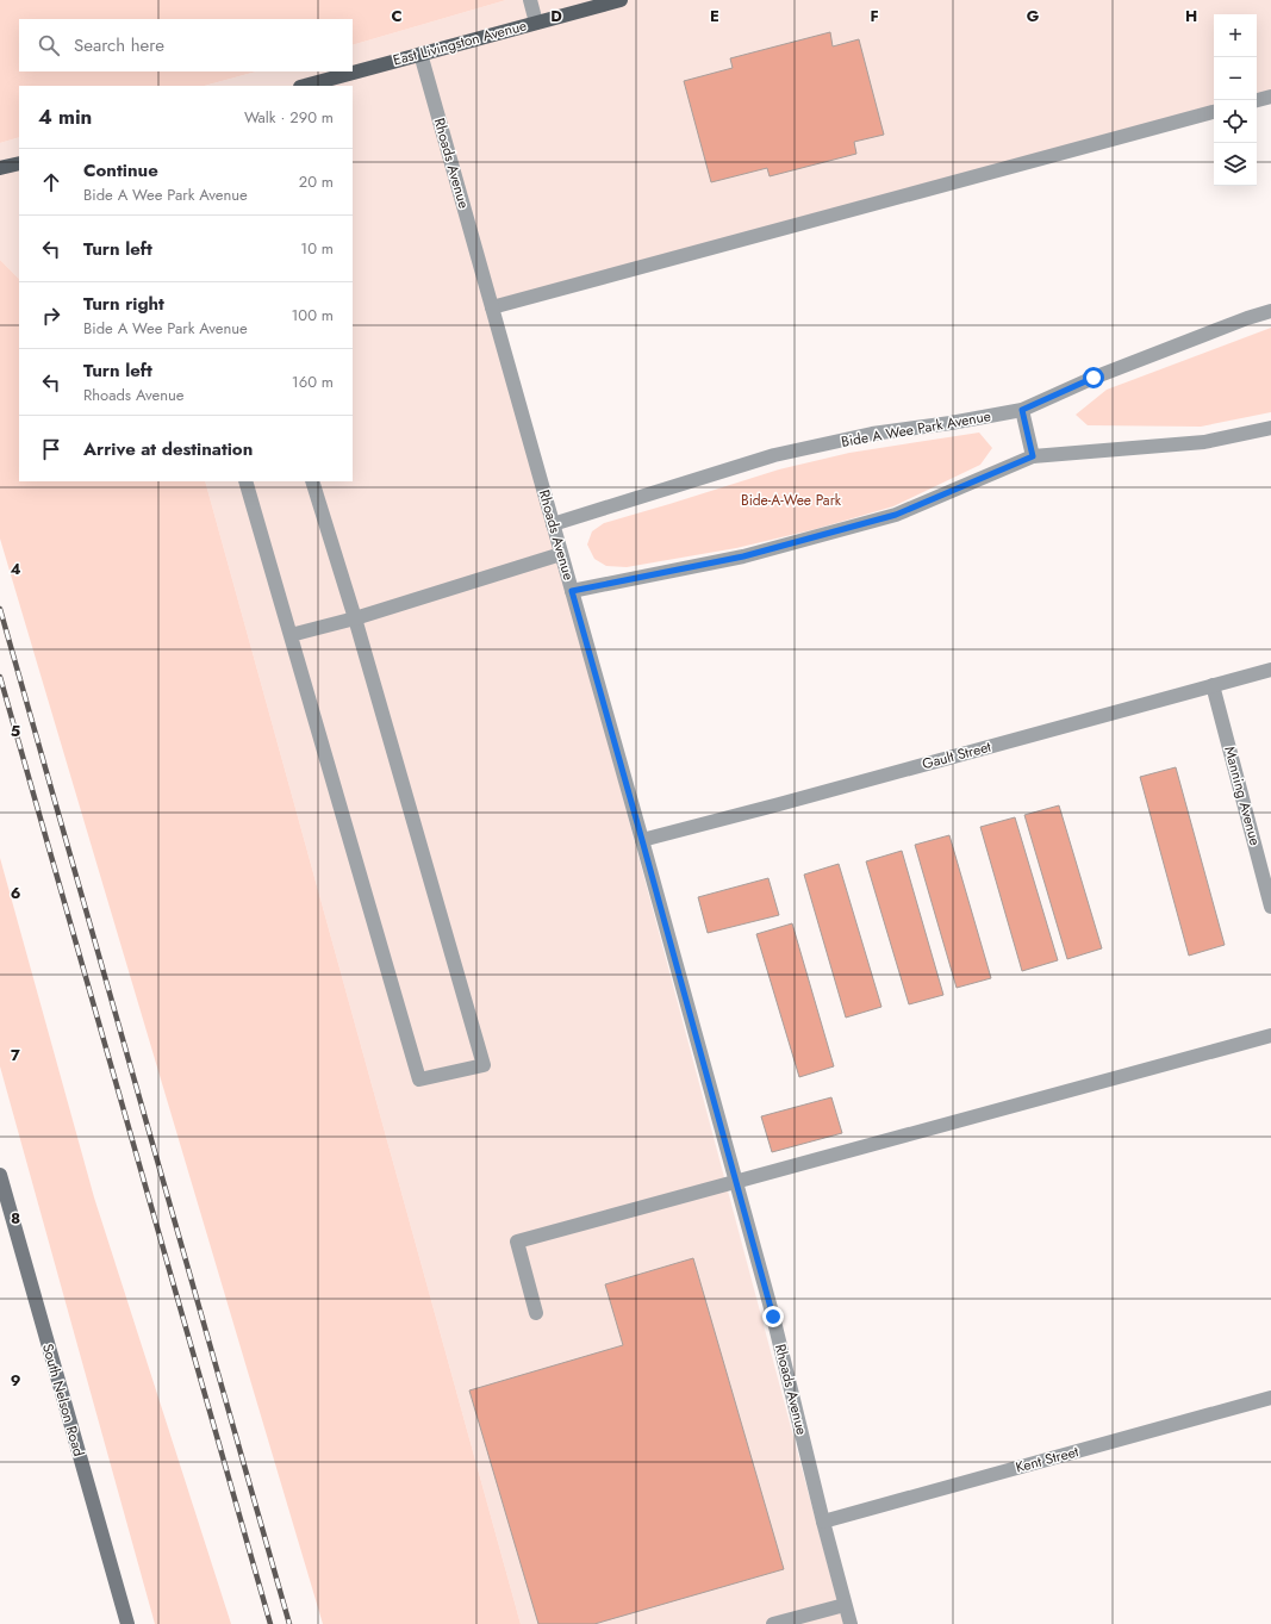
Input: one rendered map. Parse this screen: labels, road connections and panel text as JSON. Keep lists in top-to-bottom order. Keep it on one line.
{"streets":{"main road":["East Livingston Avenue"],"street":["Rhoads Avenue","Bide A Wee Park Avenue","Gault Street","Manning Avenue","South Nelson Road","Kent Street"]},"crossings":[["East Livingston Avenue","Rhoads Avenue"],["Rhoads Avenue","Bide A Wee Park Avenue"],["Rhoads Avenue","Gault Street"],["Rhoads Avenue","Kent Street"],["Gault Street","Manning Avenue"]],"parks":["Bide-A-Wee Park"],"page":{"map_buttons":["+","−"],"search":"Search here","heading":["4 min","Walk · 290 m"],"list":[["Continue","Bide A Wee Park Avenue","20 m"],["Turn left","10 m"],["Turn right","Bide A Wee Park Avenue","100 m"],["Turn left","Rhoads Avenue","160 m"],"Arrive at destination"]},"grid":{"columns":["C","D","E","F","G","H"],"rows":["4","5","6","7","8","9"]}}
